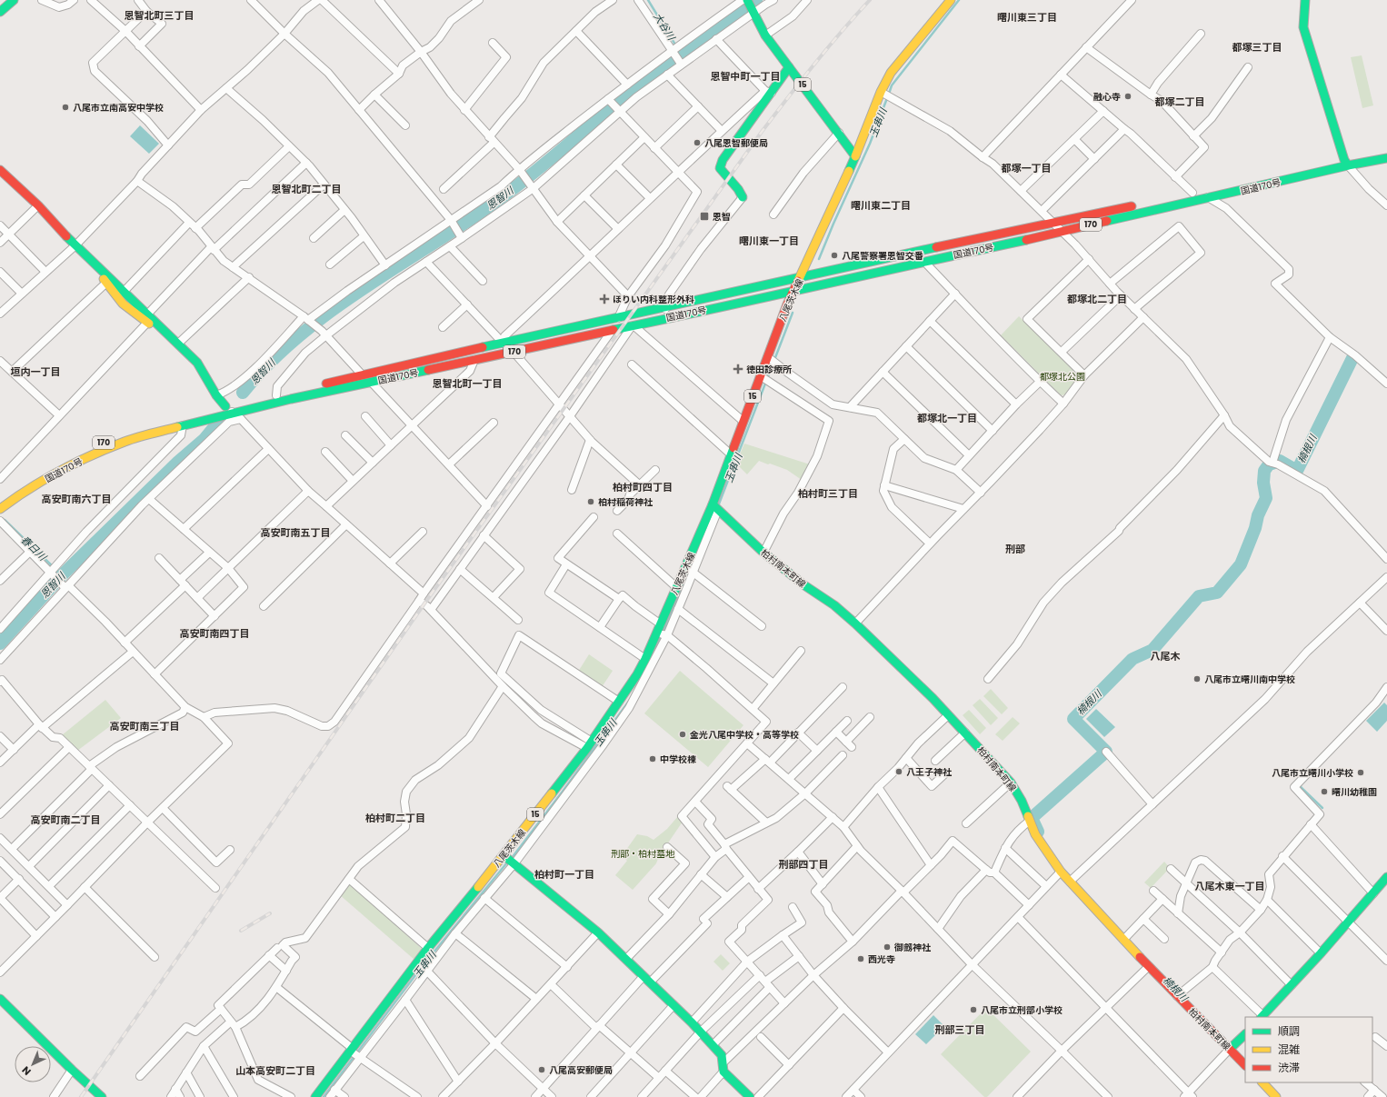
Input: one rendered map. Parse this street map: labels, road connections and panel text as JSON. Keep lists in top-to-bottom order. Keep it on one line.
{"streets":{"main road":["15","国道170号","170","八尾茨木線","柏村南本町線"]},"crossings":[["15","八尾茨木線"],["国道170号","八尾茨木線"],["八尾茨木線","柏村南本町線"]],"districts":["恩智北町三丁目","曙川東三丁目","都塚三丁目","恩智中町一丁目","都塚二丁目","都塚一丁目","恩智北町二丁目","曙川東二丁目","曙川東一丁目","都塚北二丁目","垣内一丁目","恩智北町一丁目","都塚北一丁目","柏村町四丁目","柏村町三丁目","高安町南六丁目","高安町南五丁目","刑部","高安町南四丁目","八尾木","高安町南三丁目","柏村町二丁目","高安町南二丁目","刑部四丁目","柏村町一丁目","八尾木東一丁目","刑部三丁目","山本高安町二丁目"],"water":["大谷川","玉串川","恩智川","楠根川","春日川"],"parks":["都塚北公園","刑部・柏村墓地"],"places":{"other":["融心寺","八尾市立南高安中学校","八尾恩智郵便局","八尾警察署恩智交番","柏村稲荷神社","八尾市立曙川南中学校","金光八尾中学校・高等学校","中学校棟","八王子神社","八尾市立曙川小学校","曙川幼稚園","御劔神社","西光寺","八尾市立刑部小学校","八尾高安郵便局"],"transit":["恩智"],"health":["ほりい内科整形外科","徳田診療所"]},"legend":["順調","混雑","渋滞"],"north":"bottom left"}
